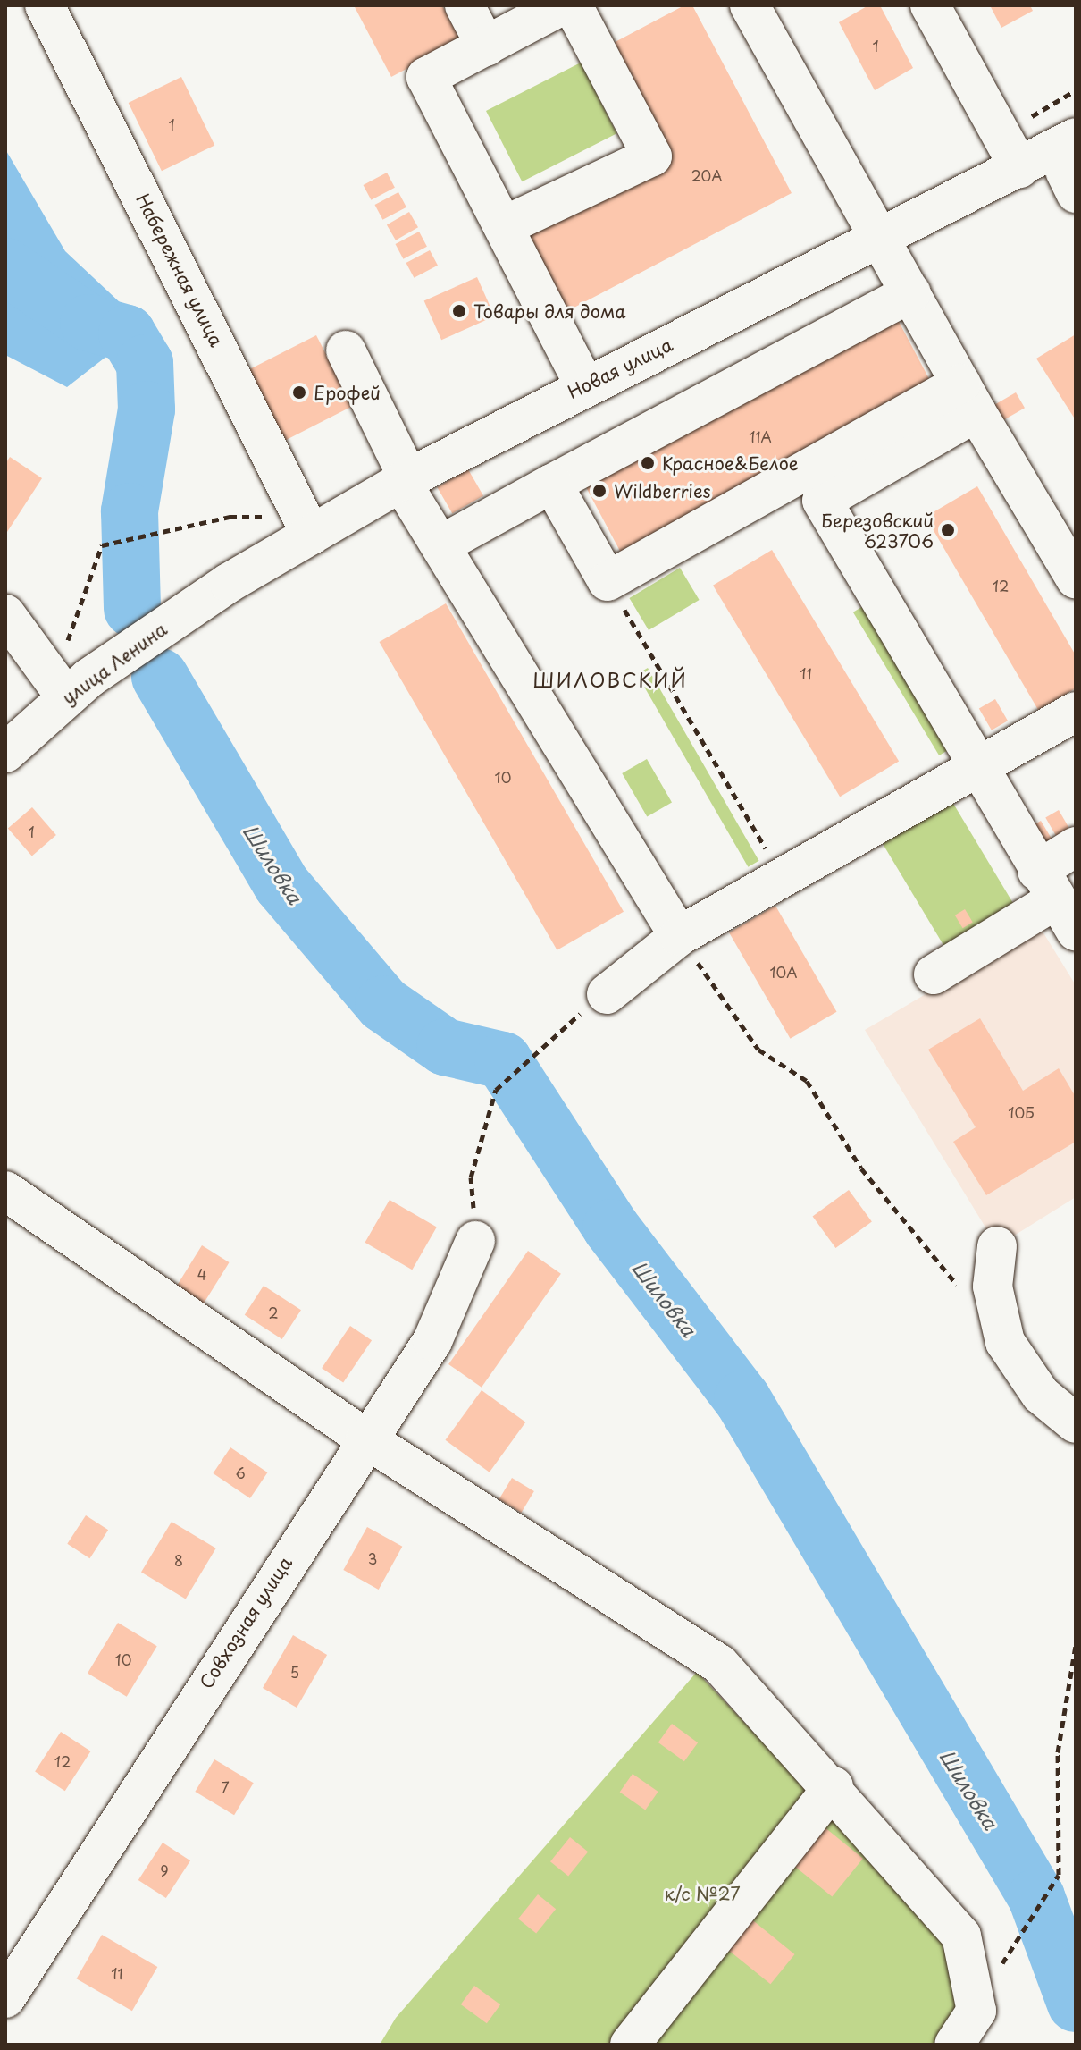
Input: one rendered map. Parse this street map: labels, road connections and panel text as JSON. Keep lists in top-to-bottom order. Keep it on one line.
{"streets":{"street":["Набережная улица","Новая улица","улица Ленина","Совхозная улица"]},"crossings":[["Набережная улица","Новая улица"],["Новая улица","улица Ленина"]],"districts":["ШИЛОВСКИЙ"],"water":["Шиловка"],"parks":["к/с №27"],"places":["Товары для дома","Ерофей","Красное&Белое","Wildberries","Березовский 623706"],"house_numbers":["1","1","20А","11А","12","11","10","1","10А","10Б","4","2","6","3","8","10","5","12","7","9","11"]}
